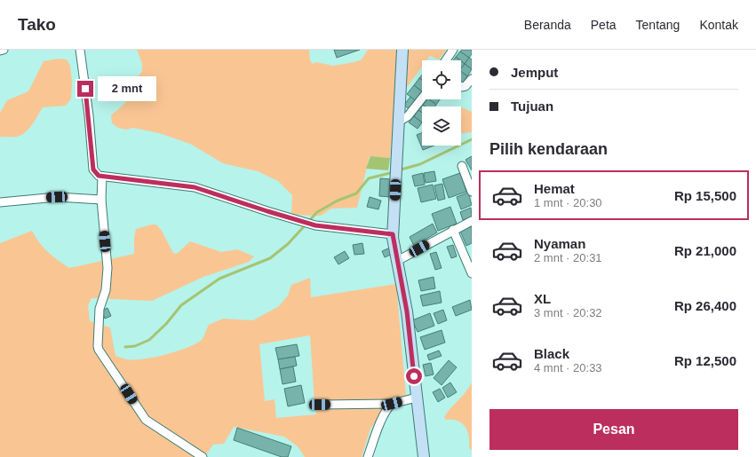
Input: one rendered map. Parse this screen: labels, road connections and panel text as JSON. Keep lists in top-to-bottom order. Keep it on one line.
{"page":{"header":"Tako","nav":["Beranda","Peta","Tentang","Kontak"],"banner":["Jemput","Tujuan"],"bubble":"2 mnt","heading":"Pilih kendaraan","list":[{"name":"Hemat","note":"1 mnt · 20:30","value":"Rp 15,500"},{"name":"Nyaman","note":"2 mnt · 20:31","value":"Rp 21,000"},{"name":"XL","note":"3 mnt · 20:32","value":"Rp 26,400"},{"name":"Black","note":"4 mnt · 20:33","value":"Rp 12,500"}],"buttons":"Pesan"}}
